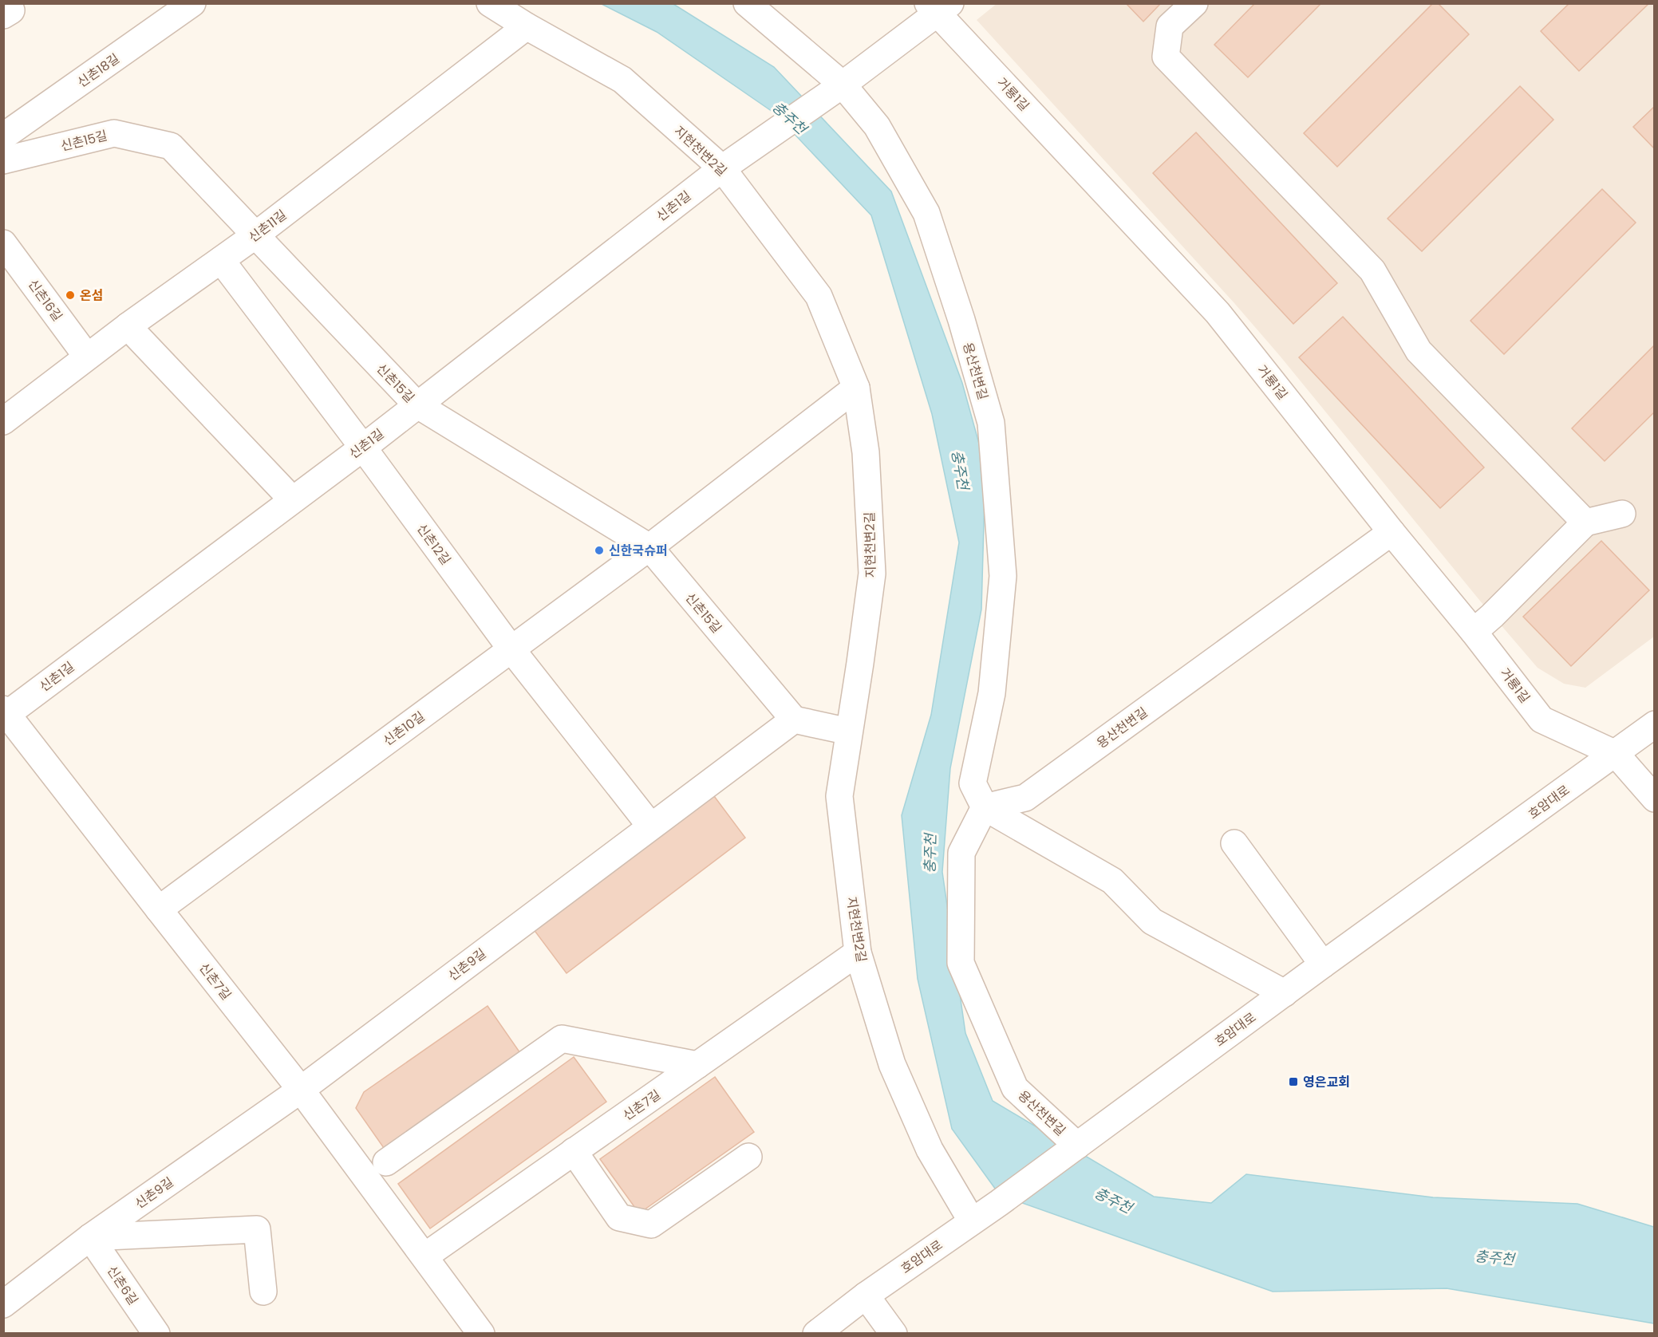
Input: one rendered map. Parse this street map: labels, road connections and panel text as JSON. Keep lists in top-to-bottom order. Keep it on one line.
{"streets":{"street":["신촌18길","거룡1길","신촌15길","지현천변2길","신촌1길","신촌11길","신촌16길","용산천변길","신촌12길","신촌10길","호암대로","신촌9길","신촌7길","신촌6길"]},"crossings":[["거룡1길","신촌1길"],["거룡1길","용산천변길"],["거룡1길","호암대로"],["신촌15길","신촌1길"],["신촌15길","신촌11길"],["신촌15길","신촌10길"],["신촌15길","신촌9길"],["지현천변2길","신촌1길"],["지현천변2길","신촌11길"],["지현천변2길","신촌10길"],["지현천변2길","호암대로"],["지현천변2길","신촌7길"],["신촌1길","용산천변길"],["신촌1길","신촌12길"],["신촌1길","신촌7길"],["신촌11길","신촌16길"],["신촌11길","신촌12길"],["용산천변길","호암대로"],["신촌12길","신촌10길"],["신촌12길","신촌9길"],["신촌10길","신촌7길"],["신촌9길","신촌7길"],["신촌9길","신촌6길"]],"water":["충주천"],"places":{"other":["온섬","신한국슈퍼"],"transit":["영은교회"]}}
